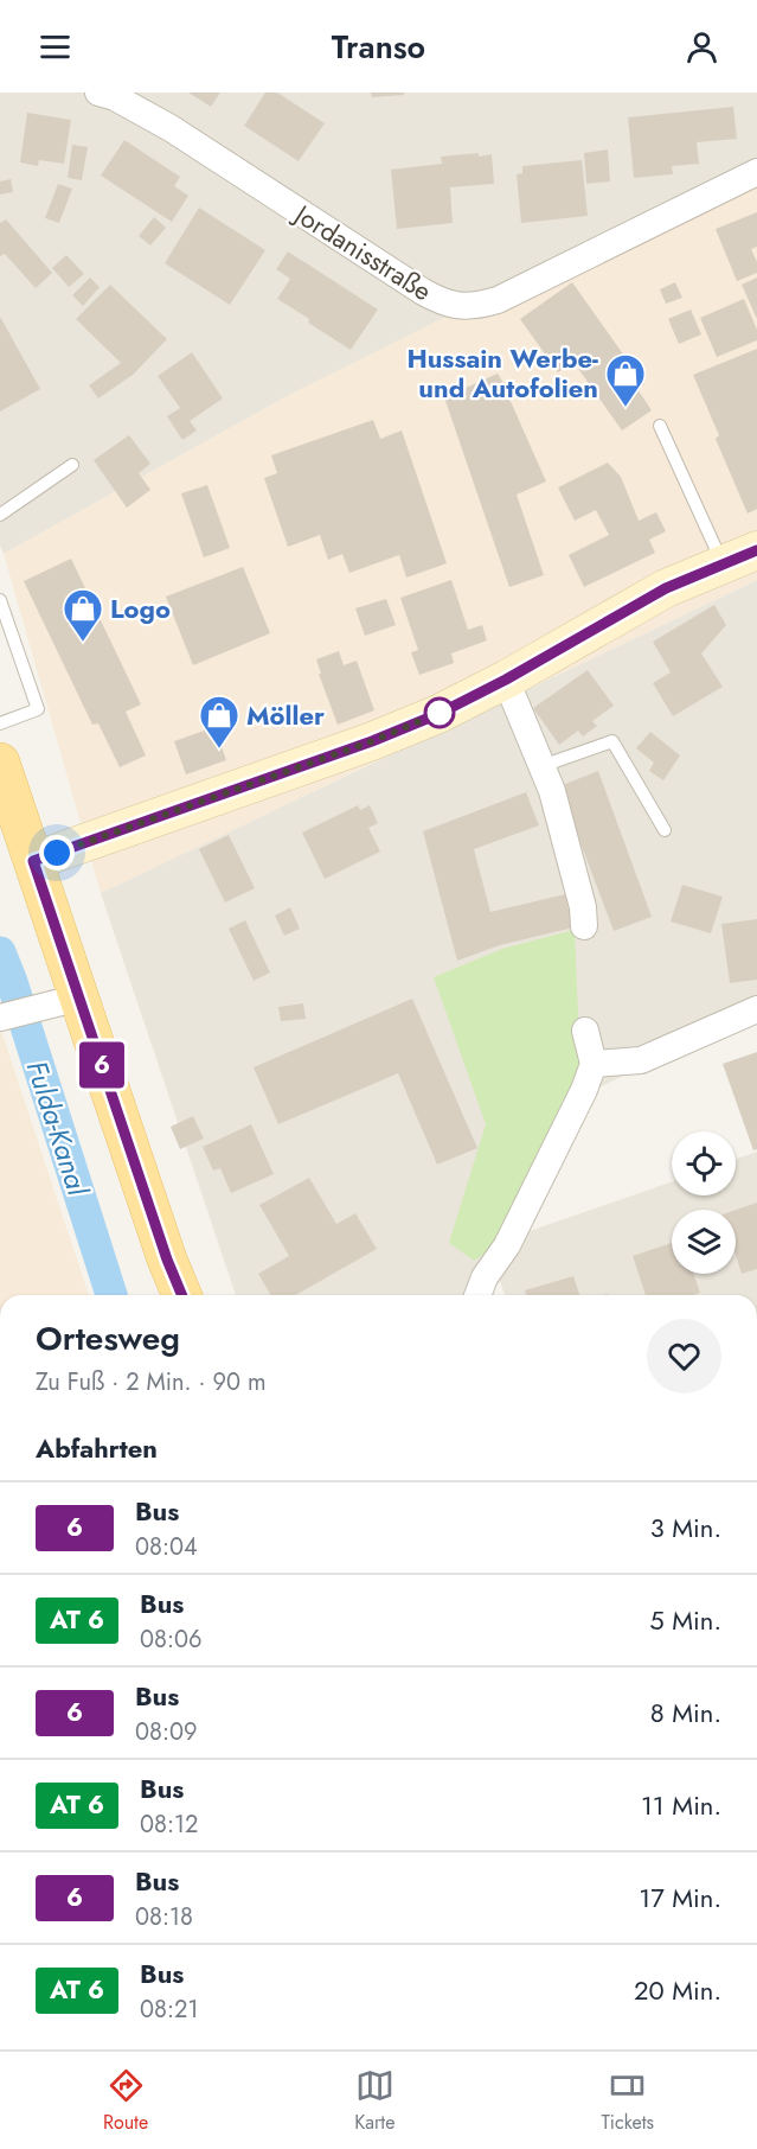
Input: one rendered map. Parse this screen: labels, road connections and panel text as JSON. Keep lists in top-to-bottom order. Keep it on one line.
{"streets":{"street":["Jordanisstraße"]},"water":["Fulda-Kanal"],"places":{"shop":["Hussain Werbe- und Autofolien","Logo","Möller"]},"lines":["bus line 6"],"page":{"header":"Transo","on_map":"6","heading":[["Ortesweg","Zu Fuß · 2 Min. · 90 m"],"Abfahrten"],"list":[{"mark":"6","name":"Bus","note":"08:04","value":"3 Min."},{"mark":"AT 6","name":"Bus","note":"08:06","value":"5 Min."},{"mark":"6","name":"Bus","note":"08:09","value":"8 Min."},{"mark":"AT 6","name":"Bus","note":"08:12","value":"11 Min."},{"mark":"6","name":"Bus","note":"08:18","value":"17 Min."},{"mark":"AT 6","name":"Bus","note":"08:21","value":"20 Min."}],"tabs":["Route","Karte","Tickets"]}}
